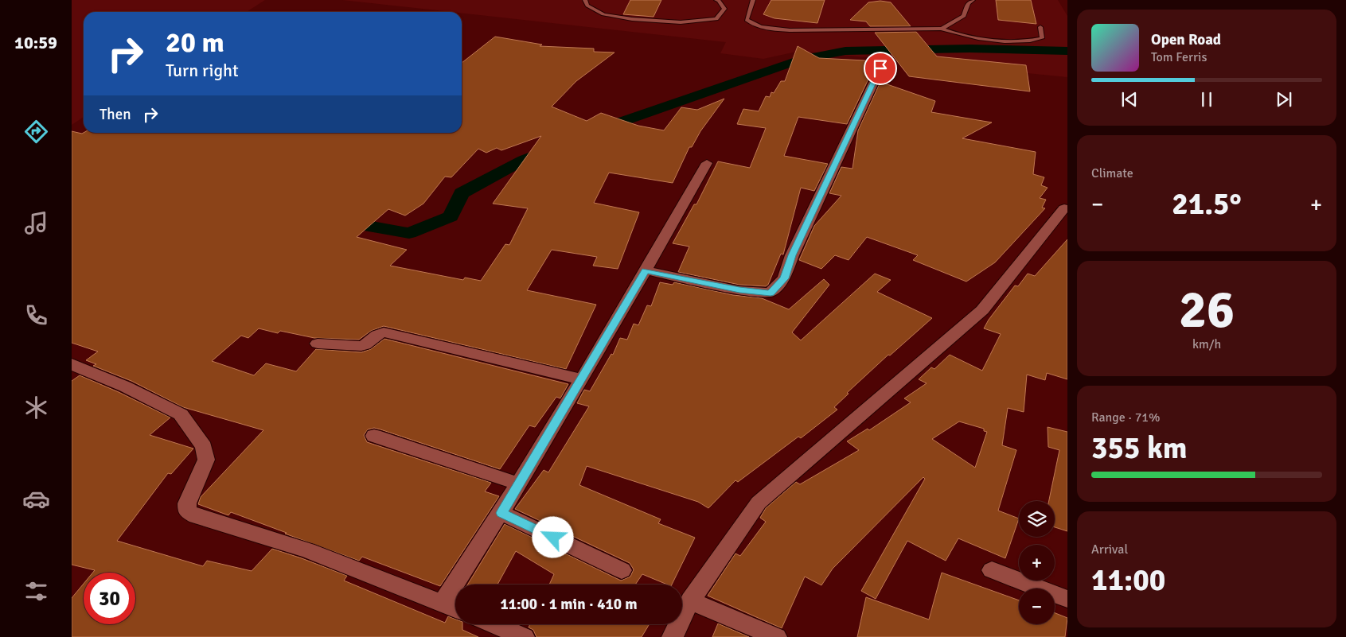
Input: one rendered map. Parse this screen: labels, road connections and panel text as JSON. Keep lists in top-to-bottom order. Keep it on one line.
{"page":{"tabs":"10:59","turn":["20 m","Turn right"],"song":["Open Road","Tom Ferris"],"then":"Then","tile":["Climate",["26","km/h"],["Range · 71%","355 km"],["Arrival","11:00"]],"heat":["−","21.5°","+"],"map_buttons":["+","−"],"limit":"30","trip":"11:00 · 1 min · 410 m"}}
